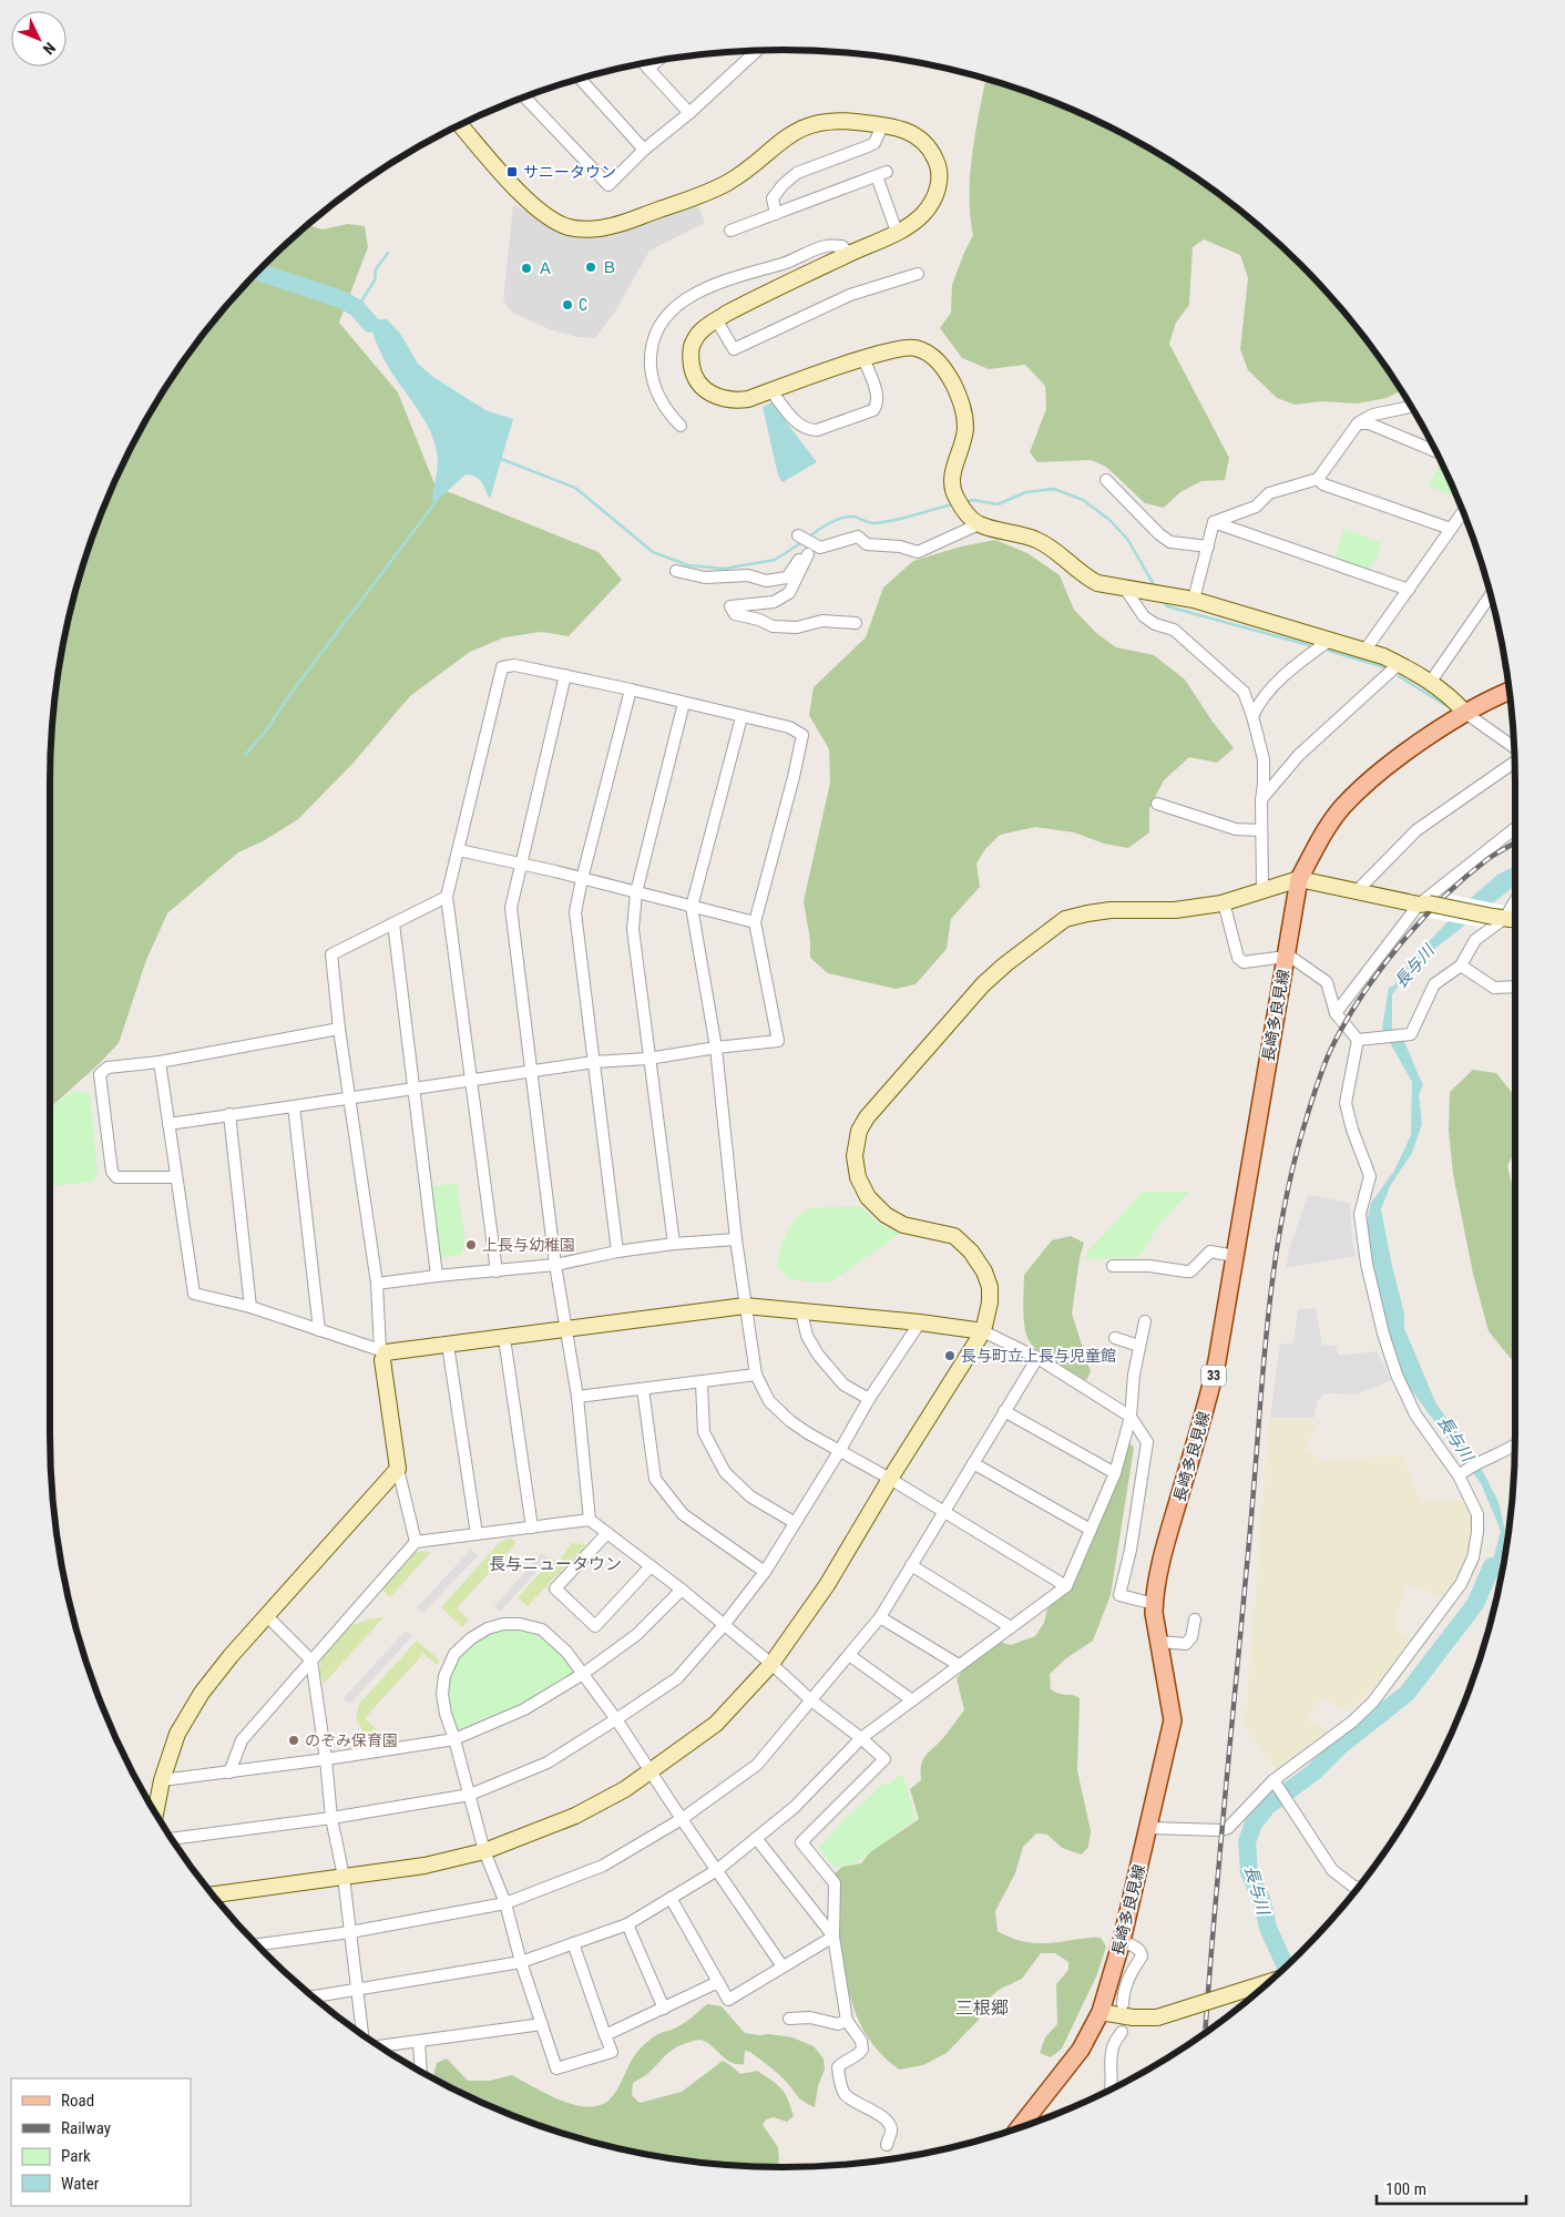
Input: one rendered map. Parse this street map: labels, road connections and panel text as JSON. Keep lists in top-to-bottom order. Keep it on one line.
{"streets":{"main road":["長崎多良見線","33"]},"districts":["長与ニュータウン","三根郷"],"water":["長与川"],"places":{"transit":["サニータウン"],"other":["Ｂ","Ａ","C","上長与幼稚園","長与町立上長与児童館","のぞみ保育園"]},"legend":["Road","Railway","Park","Water"],"scale_bar":"100 m","north":"bottom right"}
